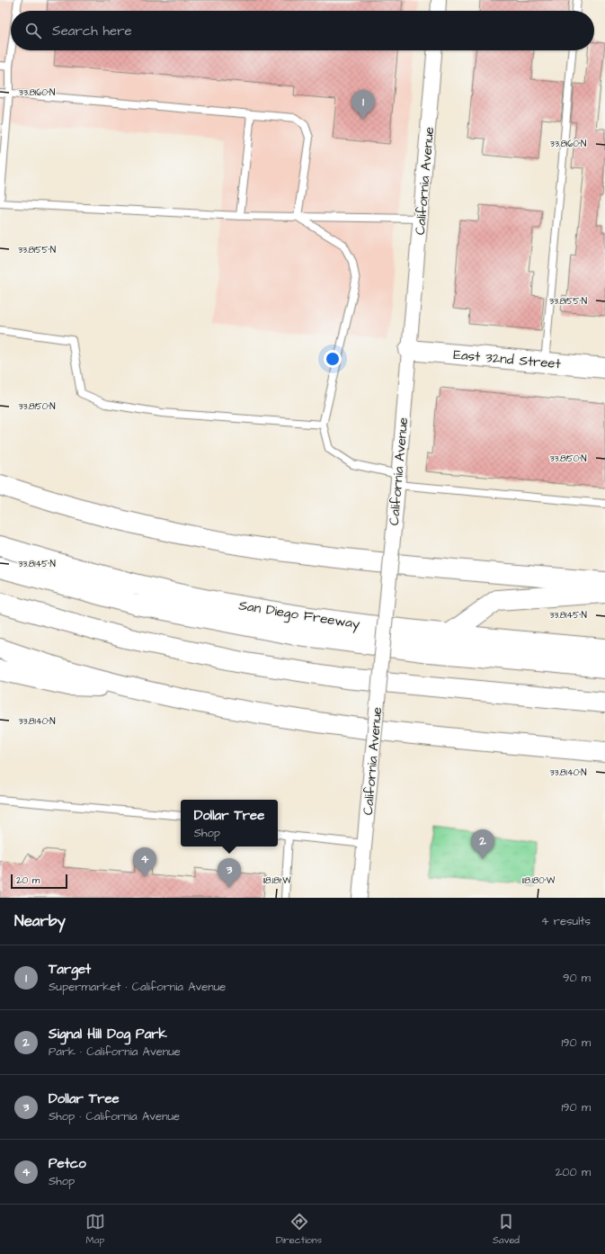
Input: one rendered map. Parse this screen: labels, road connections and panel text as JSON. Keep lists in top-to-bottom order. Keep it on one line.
{"streets":{"main road":["East 32nd Street","San Diego Freeway"],"street":["California Avenue"]},"crossings":[["California Avenue","East 32nd Street"]],"scale_bar":"20 m","page":{"search":"Search here","pins":["1","2","4","3"],"popup":["Dollar Tree","Shop"],"scale":"20 m","heading":["Nearby","4 results"],"list":[{"mark":"1","name":"Target","note":"Supermarket · California Avenue","value":"90 m"},{"mark":"2","name":"Signal Hill Dog Park","note":"Park · California Avenue","value":"190 m"},{"mark":"3","name":"Dollar Tree","note":"Shop · California Avenue","value":"190 m"},{"mark":"4","name":"Petco","note":"Shop","value":"200 m"}],"nav":["Map","Directions","Saved"]},"coordinates":["33.8160°N","33.8155°N","33.8150°N","33.8145°N","33.8140°N","118.181°W","118.180°W"]}
